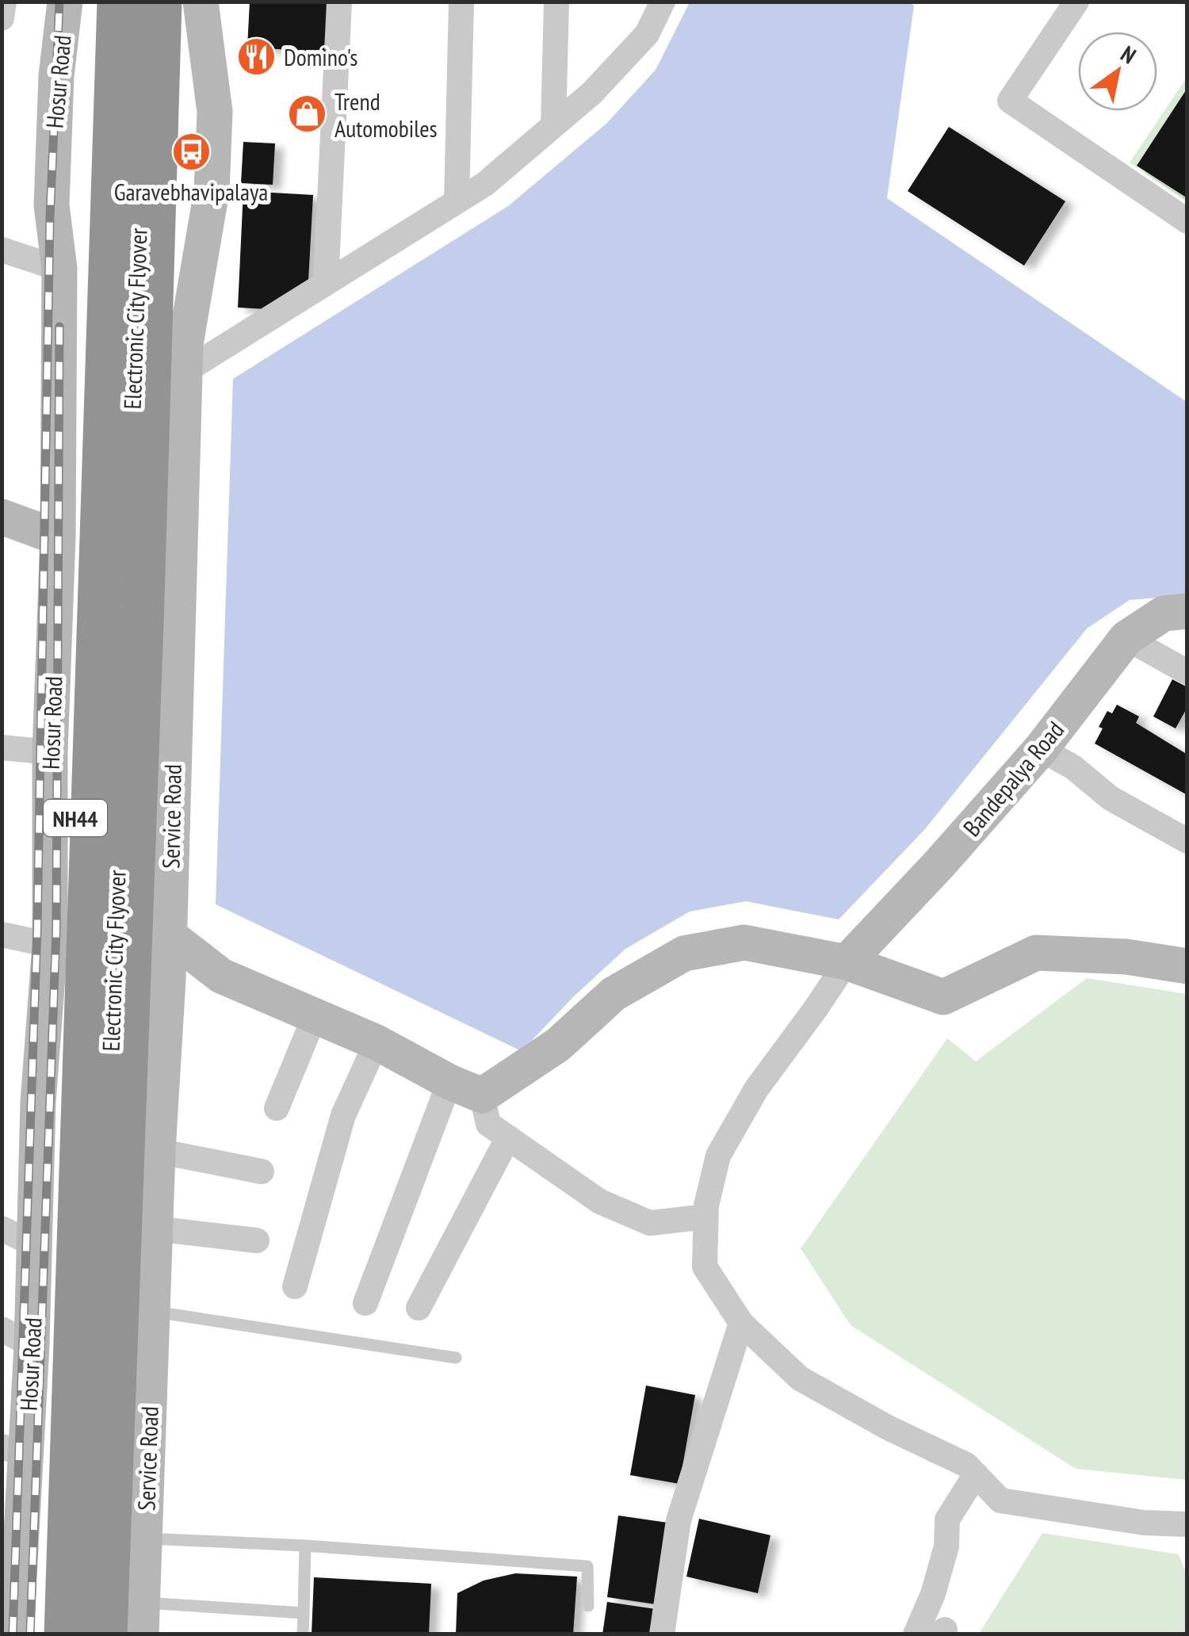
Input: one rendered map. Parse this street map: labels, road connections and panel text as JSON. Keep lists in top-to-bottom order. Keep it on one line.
{"streets":{"highway":["Hosur Road","Electronic City Flyover","NH44"],"street":["Bandepalya Road","Service Road"]},"crossings":[["Service Road","NH44"]],"places":{"restaurant":["Domino's"],"shop":["Trend Automobiles"],"bus stop":["Garavebhavipalaya"]},"north":"top right"}
